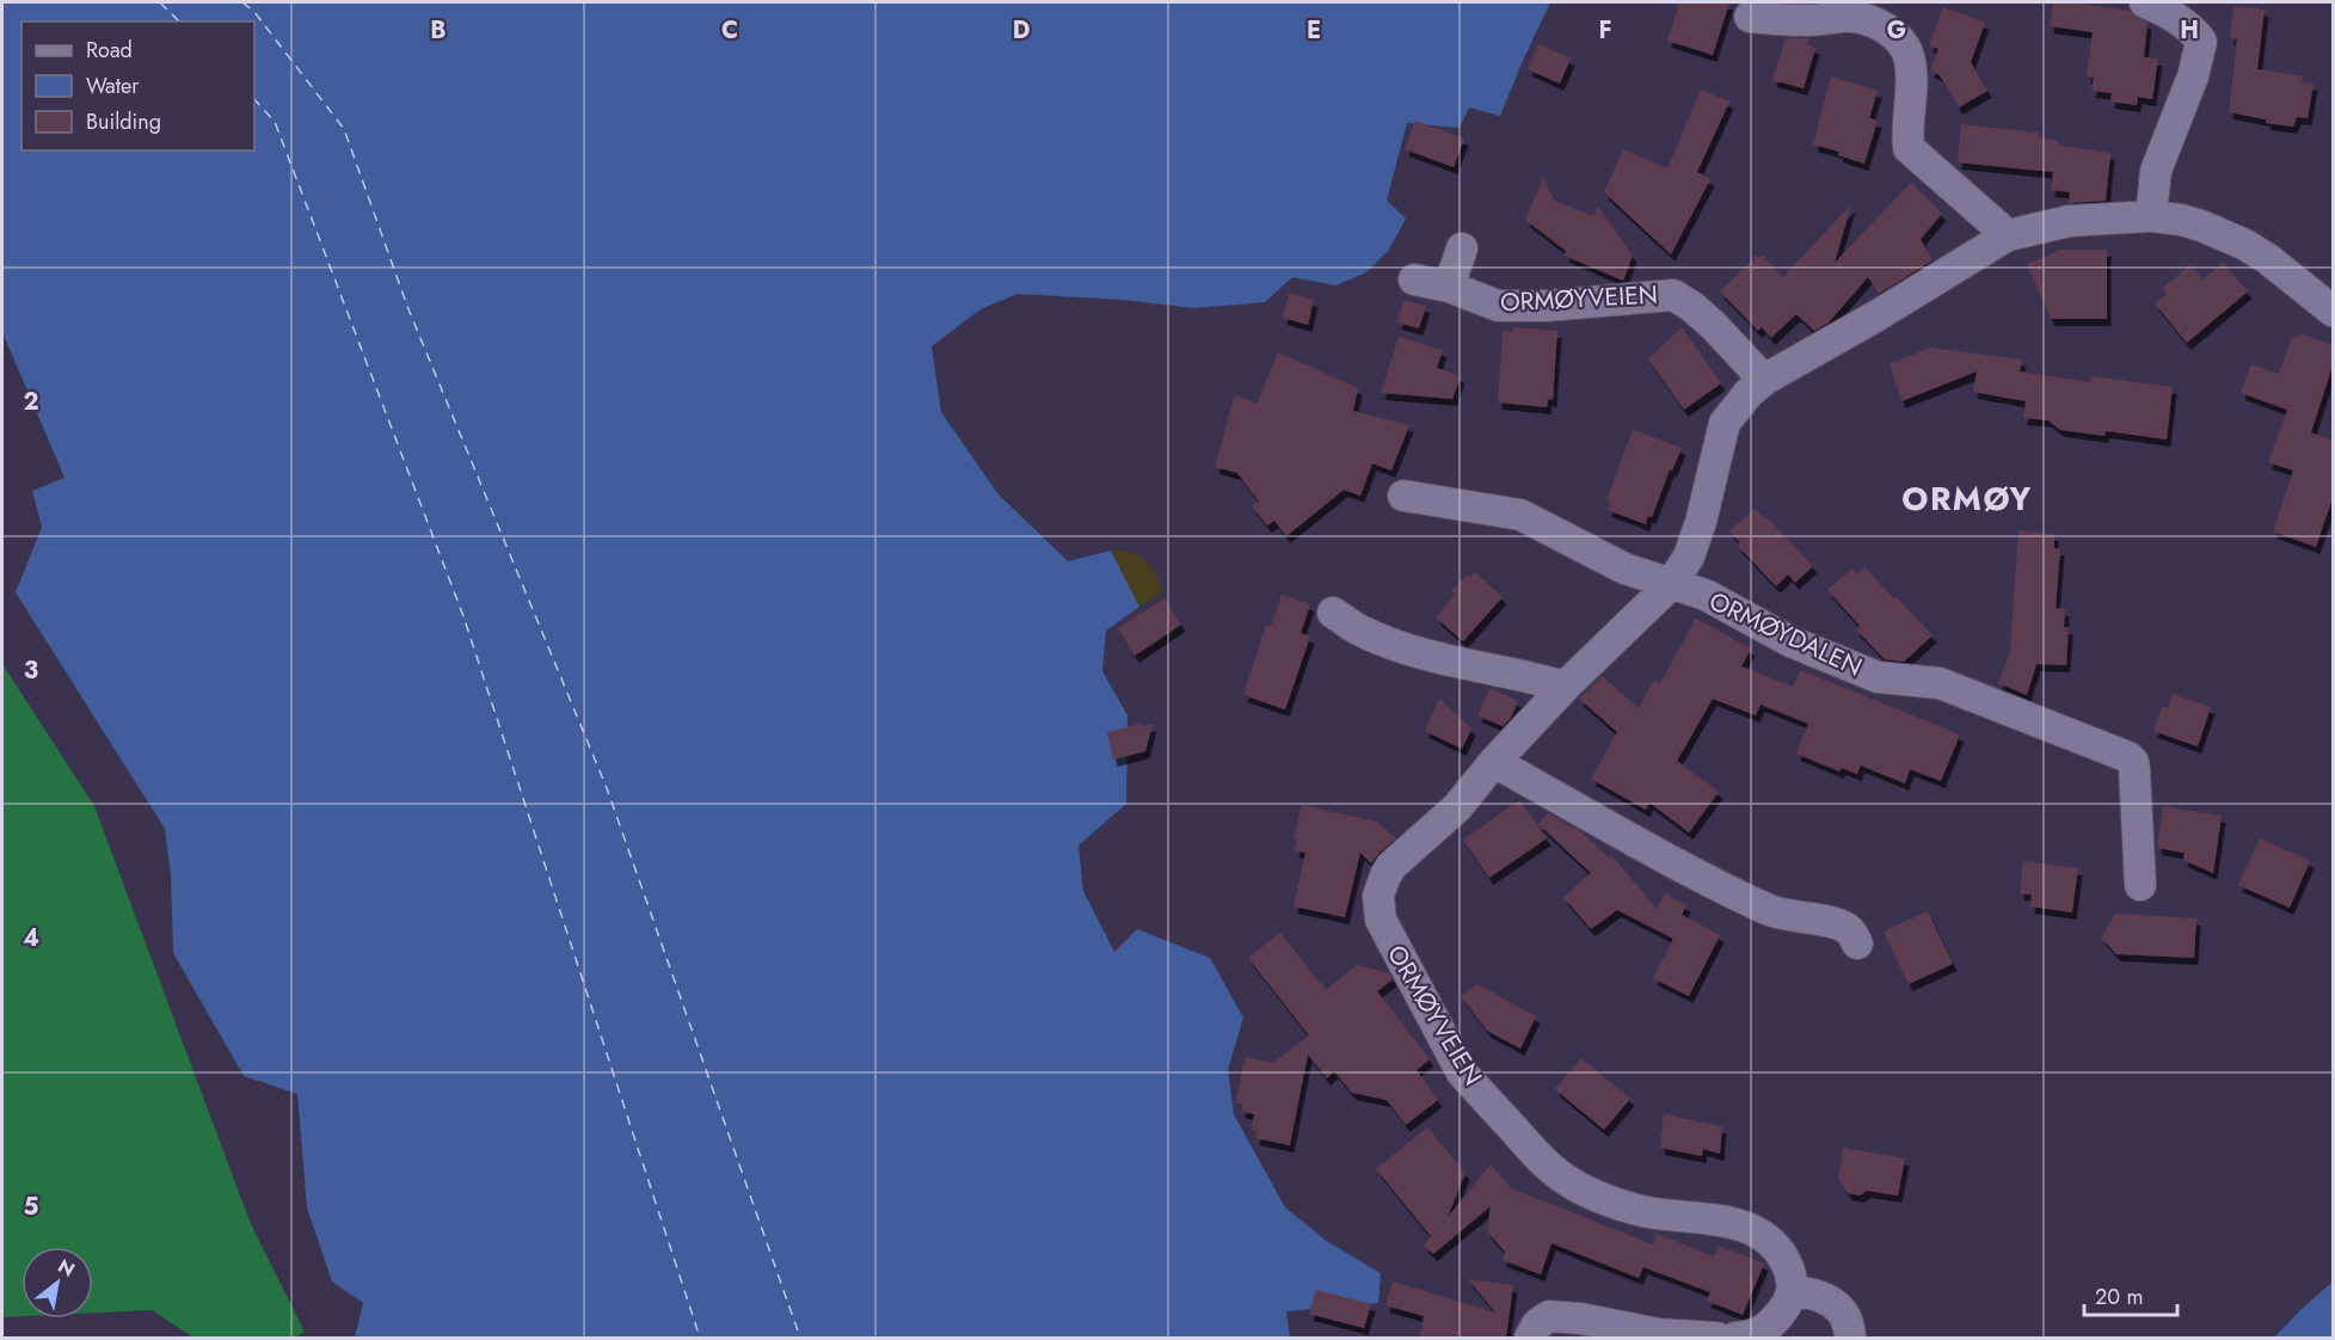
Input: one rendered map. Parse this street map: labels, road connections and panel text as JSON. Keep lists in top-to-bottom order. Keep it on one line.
{"streets":{"street":["ORMØYVEIEN","ORMØYDALEN"]},"crossings":[["ORMØYVEIEN","ORMØYDALEN"]],"districts":["ORMØY"],"legend":["Road","Water","Building"],"scale_bar":"20 m","north":"top right","grid":{"columns":["B","C","D","E","F","G","H"],"rows":["2","3","4","5"]}}
